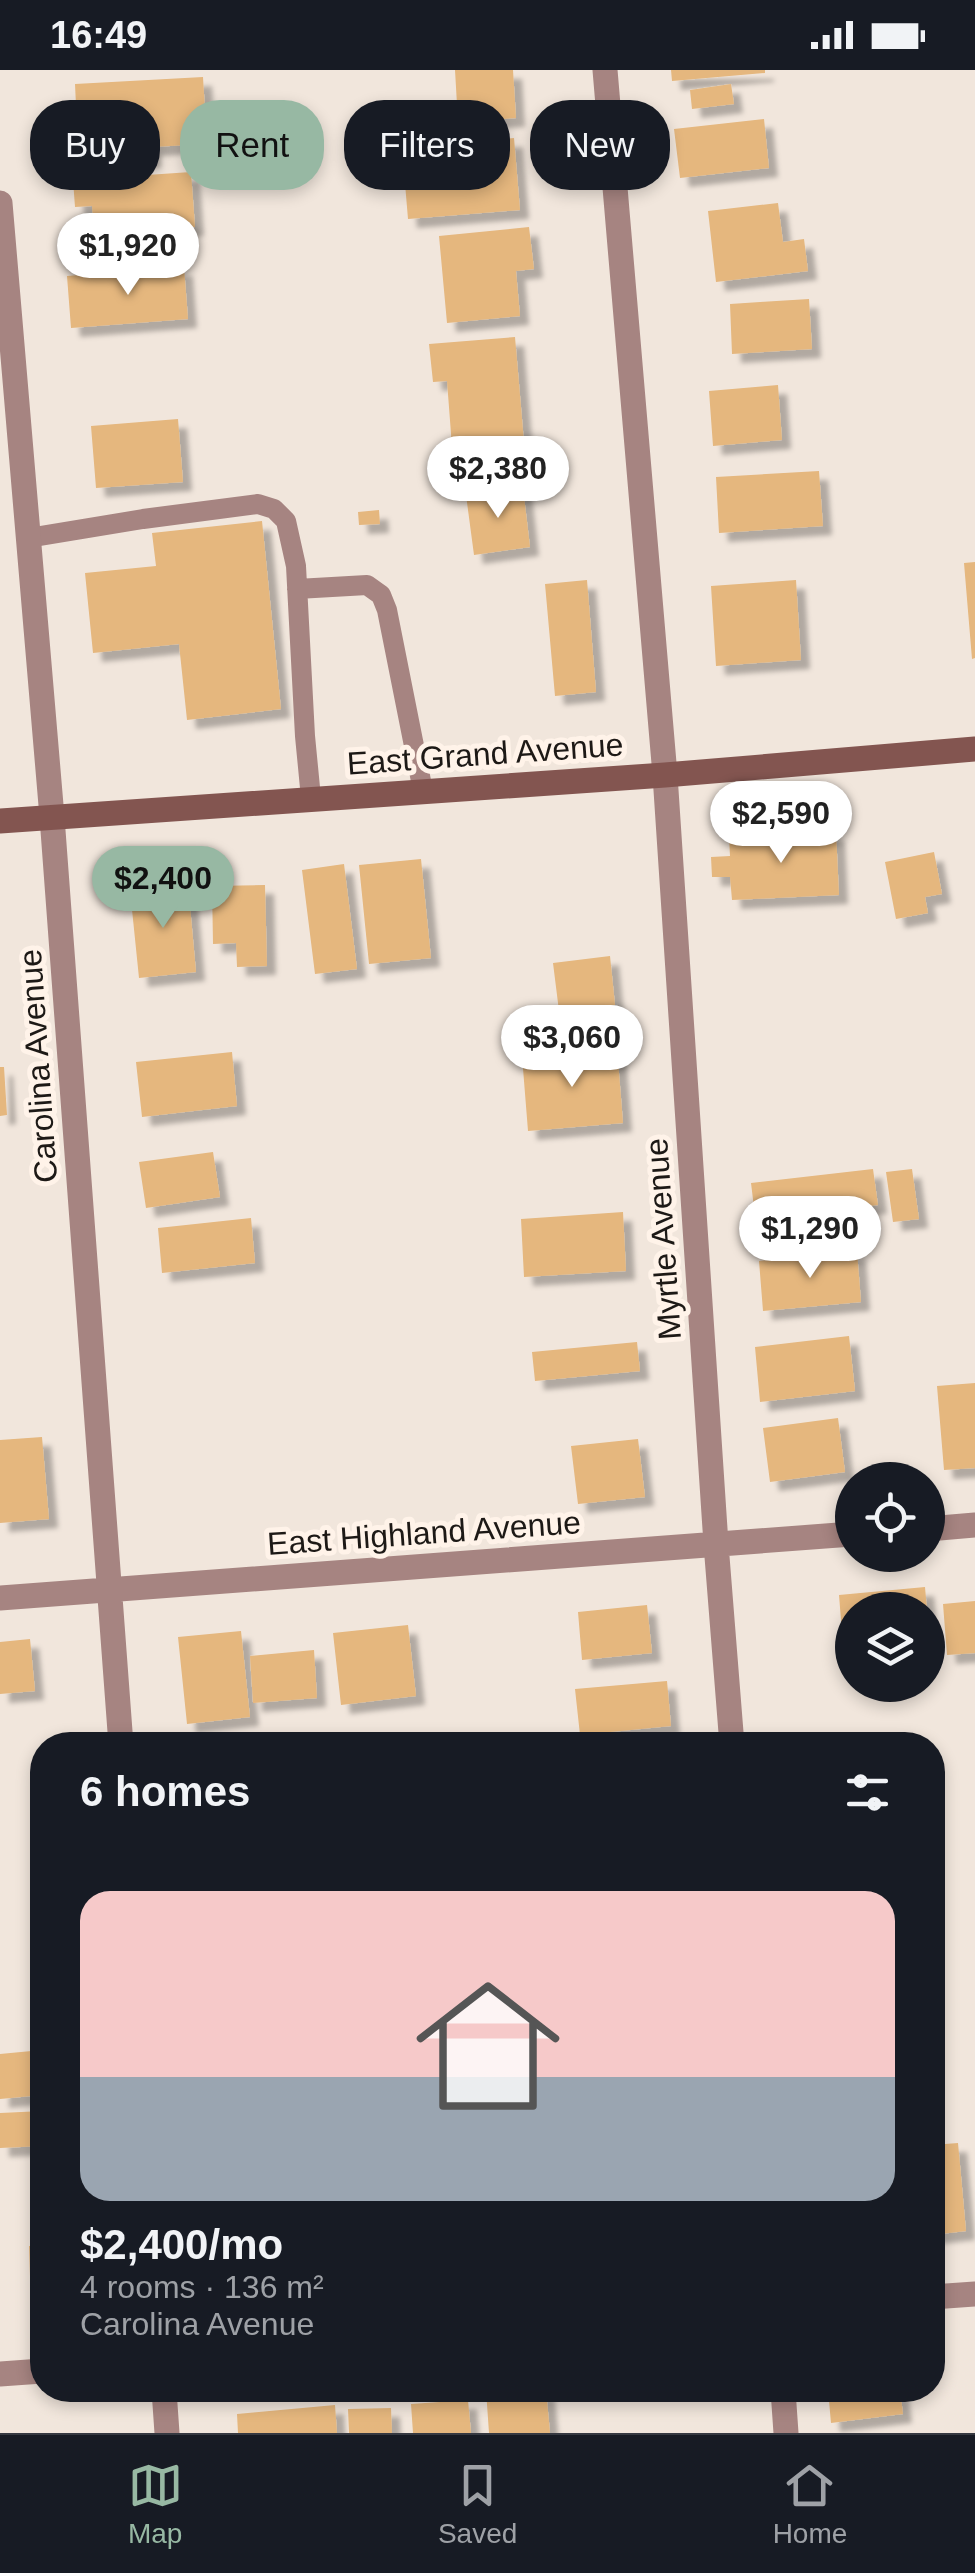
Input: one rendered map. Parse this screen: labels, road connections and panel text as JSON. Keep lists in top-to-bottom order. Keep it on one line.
{"streets":{"main road":["East Grand Avenue"],"street":["Carolina Avenue","Myrtle Avenue","East Highland Avenue"]},"crossings":[["East Grand Avenue","Carolina Avenue"],["East Grand Avenue","Myrtle Avenue"],["Carolina Avenue","East Highland Avenue"],["Myrtle Avenue","East Highland Avenue"]],"page":{"status":"16:49","chip":["Buy","Rent","Filters","New"],"price":["$1,920","$2,380","$2,590","$2,400","$3,060","$1,290"],"heading":"6 homes","list":[{"name":"$2,400/mo","note":"4 rooms · 136 m² · Carolina Avenue"}],"tabs":["Map","Saved","Home"]}}
